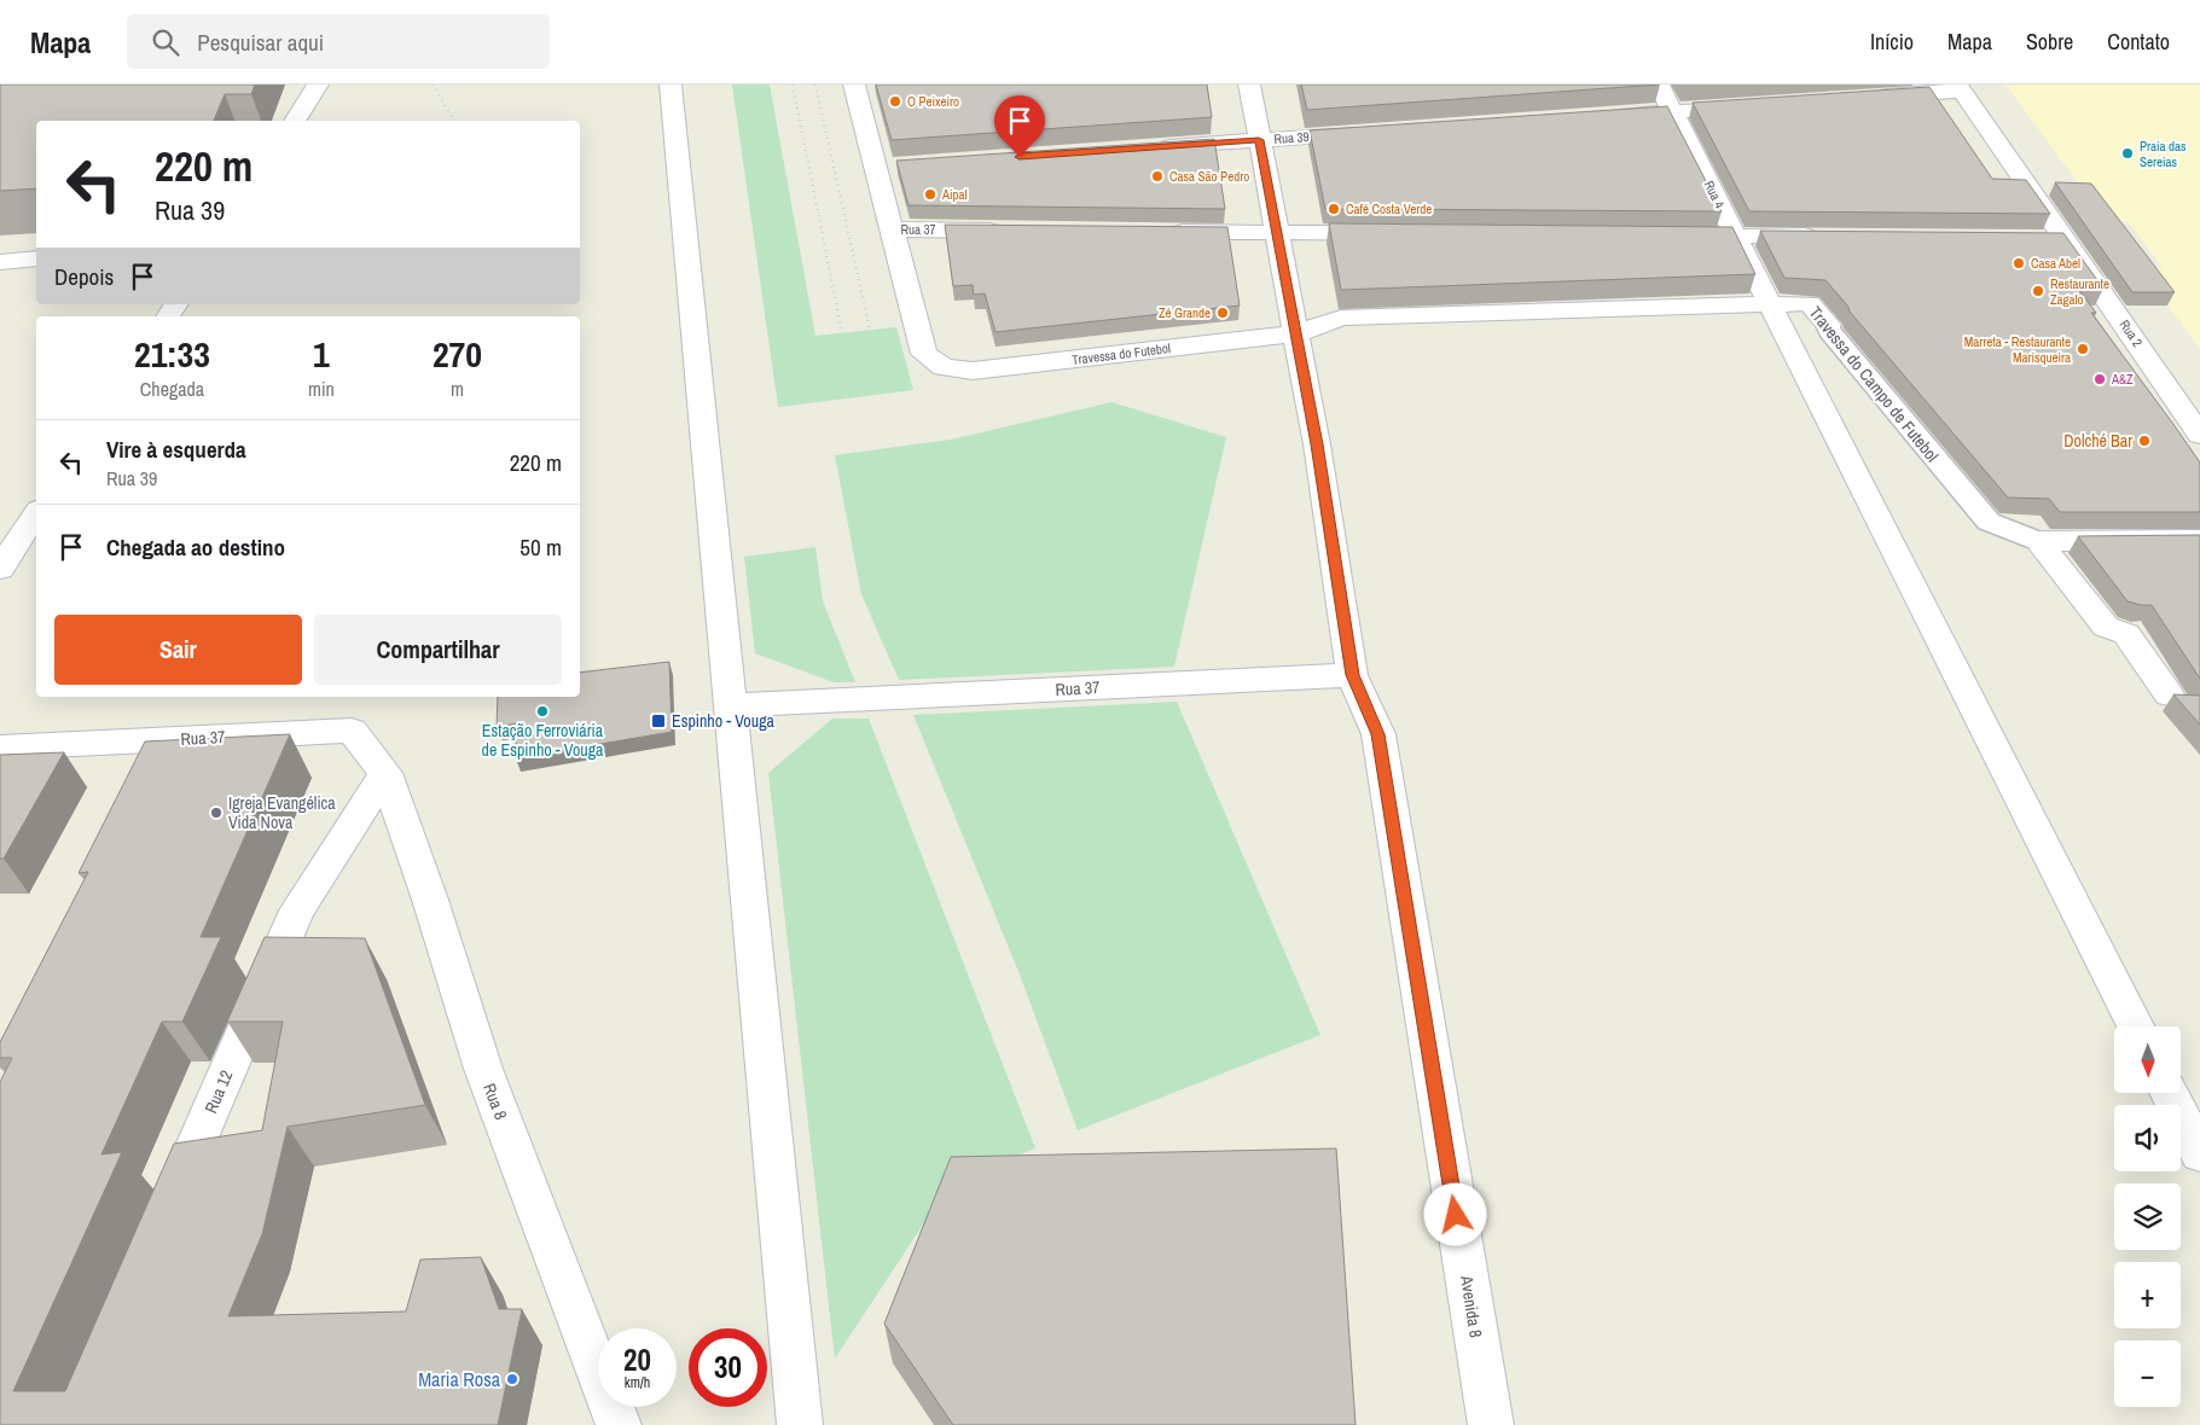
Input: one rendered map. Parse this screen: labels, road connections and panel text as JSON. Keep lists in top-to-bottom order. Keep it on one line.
{"streets":{"street":["Rua 39","Rua 4","Rua 37","Rua 2","Travessa do Futebol","Travessa do Campo de Futebol","Rua 12","Rua 8","Avenida 8"]},"crossings":[["Rua 39","Avenida 8"],["Rua 4","Travessa do Campo de Futebol"],["Rua 37","Travessa do Futebol"],["Rua 37","Rua 12"],["Rua 37","Rua 8"],["Rua 37","Avenida 8"],["Travessa do Futebol","Travessa do Campo de Futebol"],["Travessa do Futebol","Avenida 8"],["Travessa do Campo de Futebol","Avenida 8"],["Rua 12","Rua 8"]],"places":{"other":["O Peixeiro","Praia das Sereias","Casa São Pedro","Aipal","Café Costa Verde","Casa Abel","Restaurante Zagalo","Zé Grande","Marreta - Restaurante Marisqueira","A&Z","Dolché Bar","Estação Ferroviária de Espinho - Vouga","Igreja Evangélica Vida Nova","Maria Rosa"],"transit":["Espinho - Vouga"]},"north":"bottom","page":{"header":"Mapa","search":"Pesquisar aqui","nav":["Início","Mapa","Sobre","Contato"],"turn":["220 m","Rua 39"],"then":"Depois","eta":["21:33","Chegada","1","min","270","m"],"list":[{"name":"Vire à esquerda","note":"Rua 39","value":"220 m"},{"name":"Chegada ao destino","value":"50 m"}],"buttons":["Sair","Compartilhar"],"map_buttons":["+","−"],"speed":"20 km/h","limit":"30"}}
